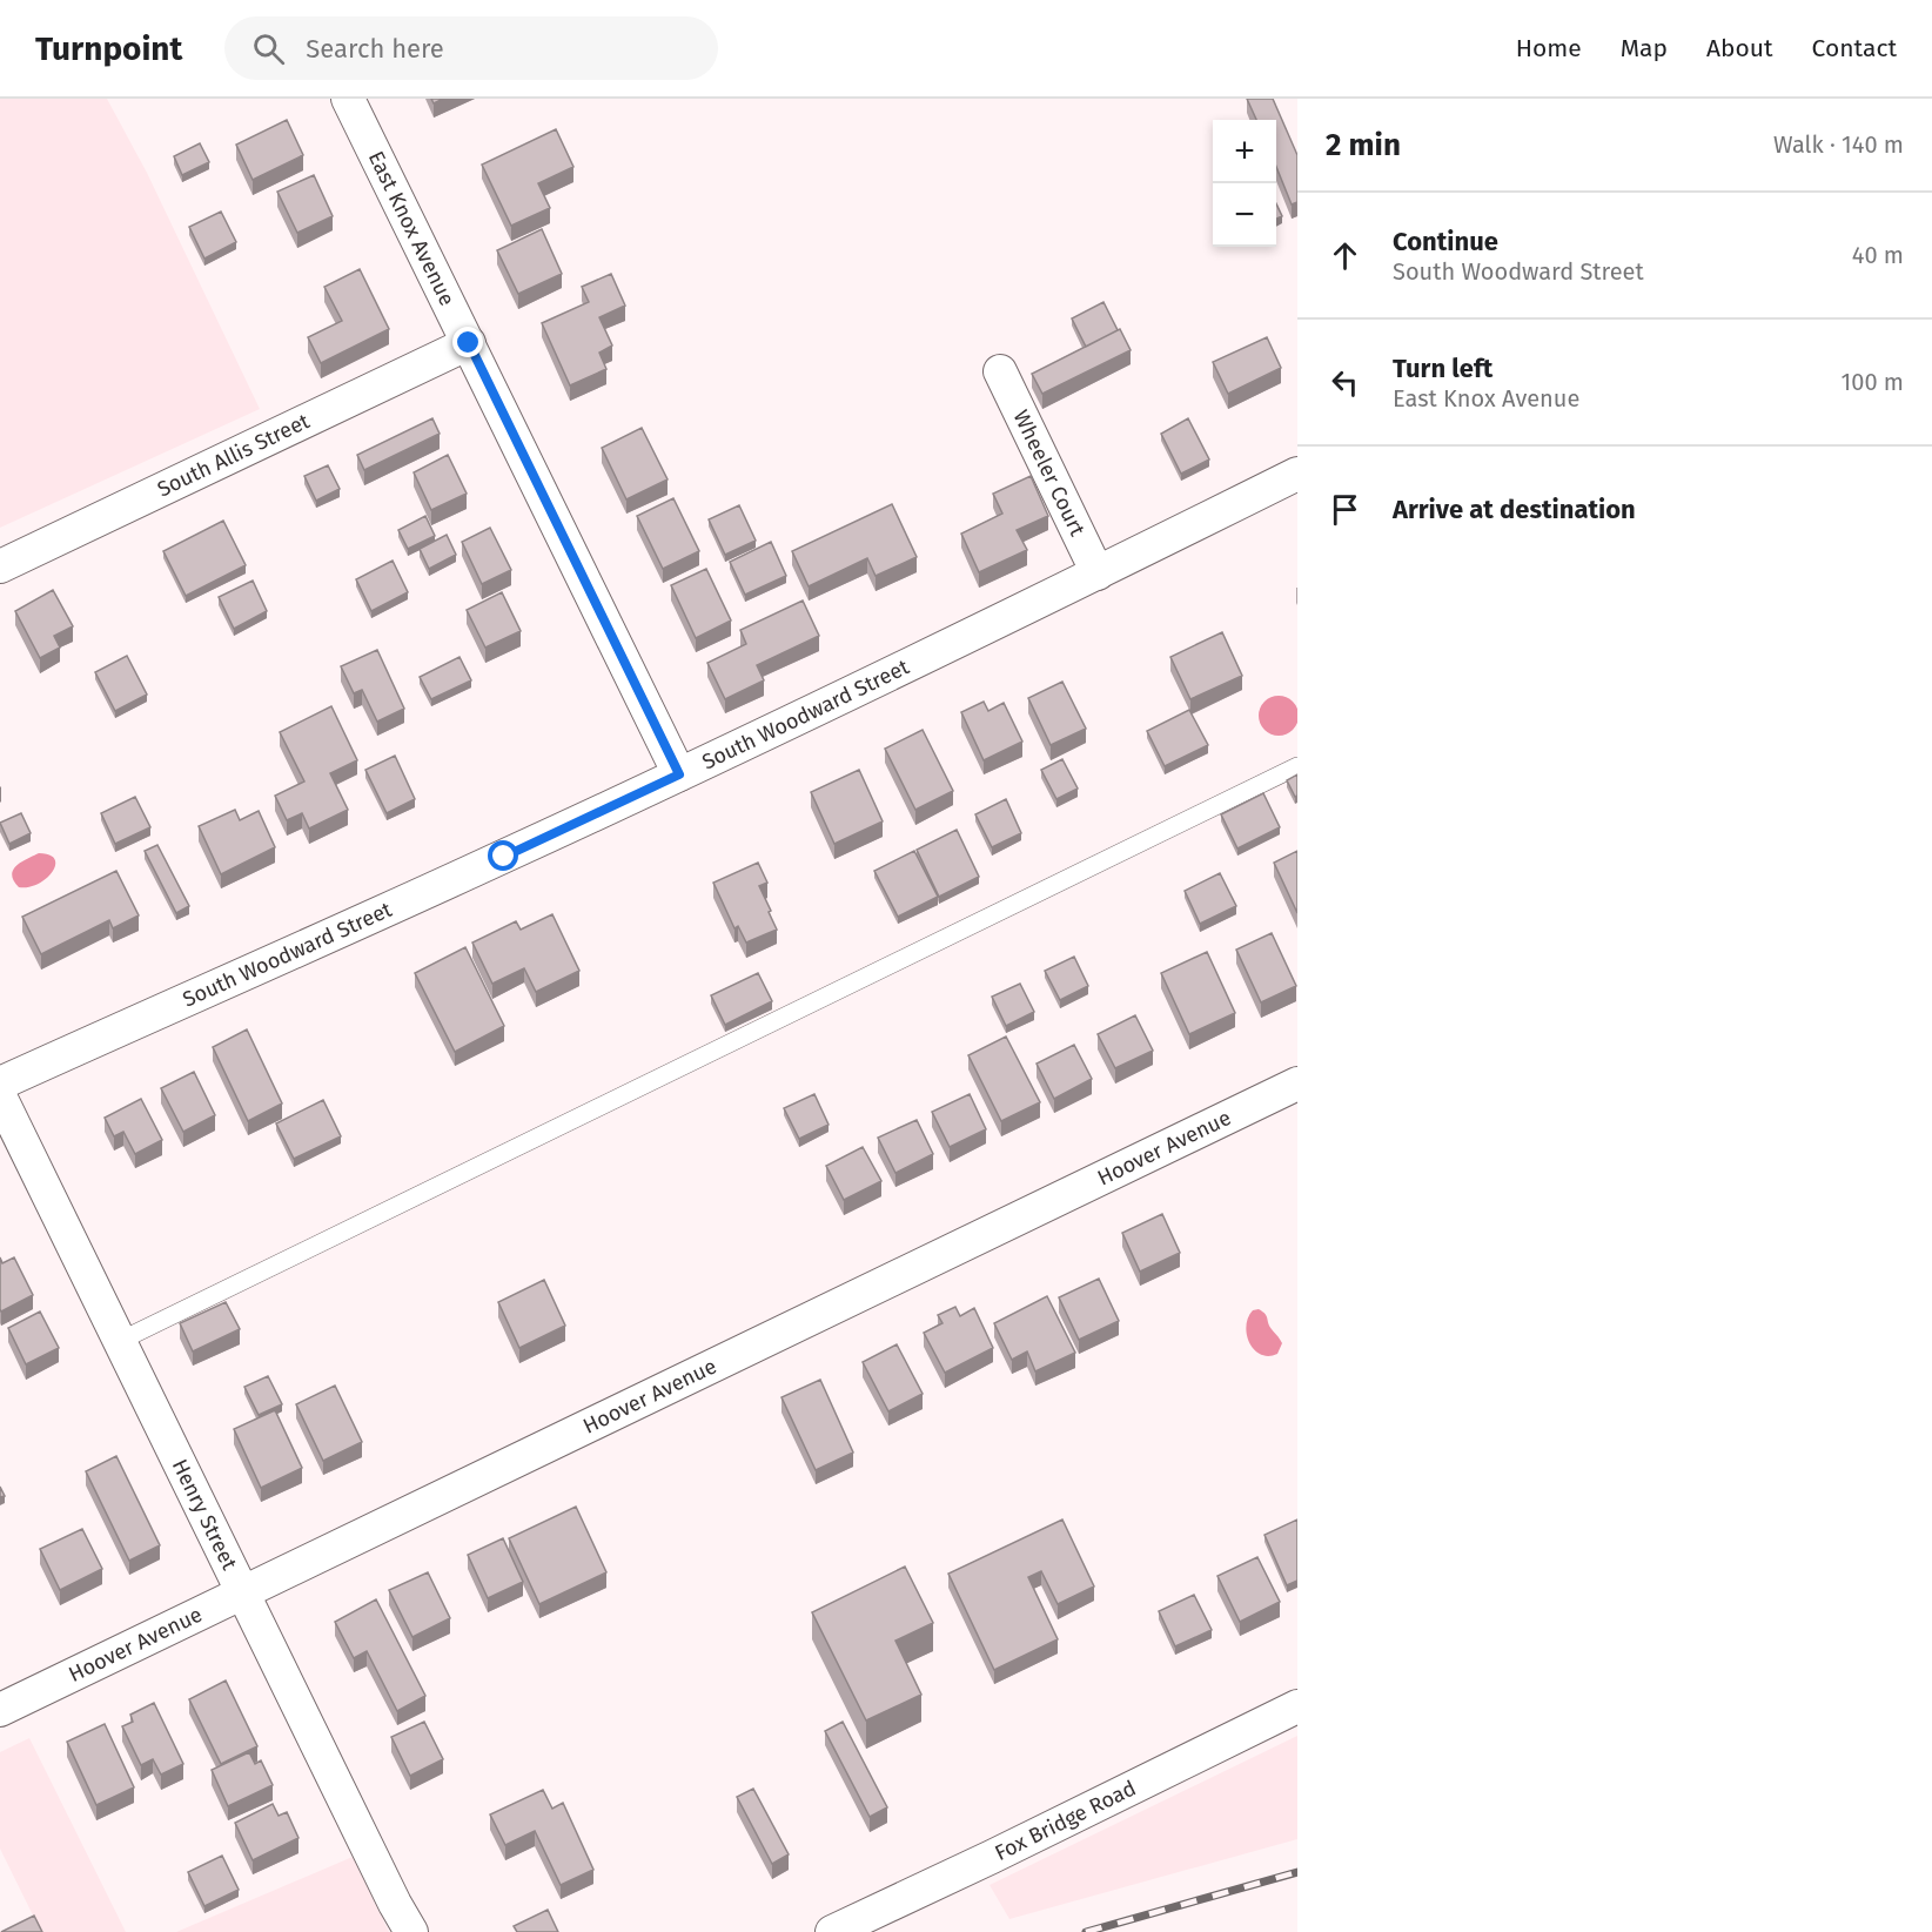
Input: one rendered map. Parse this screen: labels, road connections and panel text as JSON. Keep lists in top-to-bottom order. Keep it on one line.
{"streets":{"street":["East Knox Avenue","South Allis Street","Wheeler Court","South Woodward Street","Hoover Avenue","Henry Street","Fox Bridge Road"]},"crossings":[["East Knox Avenue","South Allis Street"],["East Knox Avenue","South Woodward Street"],["Wheeler Court","South Woodward Street"],["Hoover Avenue","Henry Street"]],"page":{"header":"Turnpoint","search":"Search here","nav":["Home","Map","About","Contact"],"heading":["2 min","Walk · 140 m"],"map_buttons":["+","−"],"list":[["Continue","South Woodward Street","40 m"],["Turn left","East Knox Avenue","100 m"],"Arrive at destination"]}}
